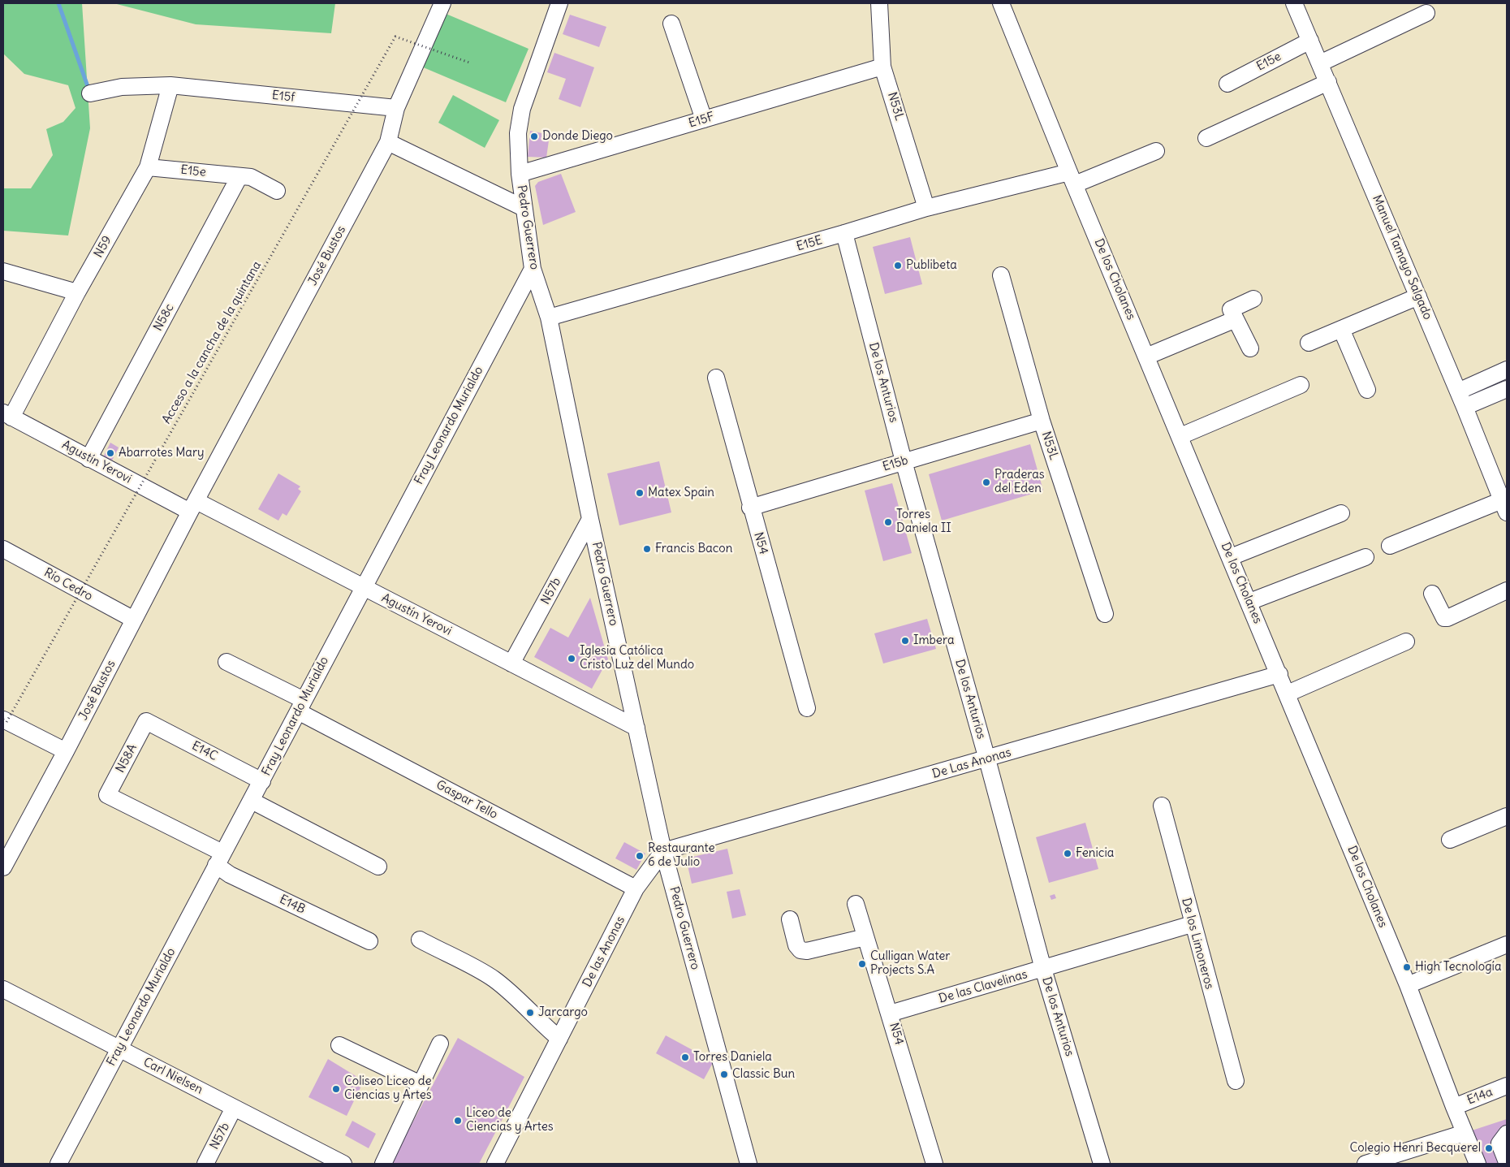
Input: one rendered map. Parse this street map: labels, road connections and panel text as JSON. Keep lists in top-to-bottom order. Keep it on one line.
{"streets":{"street":["E15e","E15f","N53L","E15F","Pedro Guerrero","E15E","N59","José Bustos","Manuel Tamayo Salgado","De los Cholanes","N58c","De los Anturios","Fray Leonardo Murialdo","Agustín Yerovi","E15b","N54","Río Cedro","N57b","E14C","N58A","De Las Anonas","Gaspar Tello","E14B","De los Limoneros","De las Anonas","De las Clavelinas","Carl Nielsen","E14a"],"path":["Acceso a la cancha de la quintana"]},"crossings":[["E15e","N59"],["E15e","Manuel Tamayo Salgado"],["E15e","N58c"],["E15f","N59"],["E15f","José Bustos"],["N53L","E15F"],["N53L","E15E"],["N53L","E15b"],["E15F","Pedro Guerrero"],["Pedro Guerrero","E15E"],["Pedro Guerrero","Fray Leonardo Murialdo"],["Pedro Guerrero","Agustín Yerovi"],["Pedro Guerrero","N57b"],["Pedro Guerrero","De Las Anonas"],["Pedro Guerrero","De las Anonas"],["E15E","De los Cholanes"],["E15E","De los Anturios"],["N59","Agustín Yerovi"],["José Bustos","Agustín Yerovi"],["José Bustos","Río Cedro"],["De los Cholanes","De Las Anonas"],["De los Cholanes","E14a"],["N58c","Agustín Yerovi"],["De los Anturios","E15b"],["De los Anturios","De Las Anonas"],["De los Anturios","De las Clavelinas"],["Fray Leonardo Murialdo","Agustín Yerovi"],["Fray Leonardo Murialdo","E14C"],["Fray Leonardo Murialdo","Gaspar Tello"],["Fray Leonardo Murialdo","E14B"],["Fray Leonardo Murialdo","Carl Nielsen"],["Agustín Yerovi","N57b"],["E15b","N54"],["N54","De las Clavelinas"],["N57b","Carl Nielsen"],["E14C","N58A"],["N58A","E14B"],["De Las Anonas","De las Anonas"],["Gaspar Tello","De las Anonas"],["De los Limoneros","De las Clavelinas"]],"places":["Donde Diego","Publibeta","Abarrotes Mary","Praderas del Eden","Matex Spain","Torres Daniela II","Francis Bacon","Imbera","Iglesia Católica Cristo Luz del Mundo","Fenicia","Restaurante 6 de Julio","Culligan Water Projects S.A","High Tecnología","Jarcargo","Torres Daniela","Classic Bun","Coliseo Liceo de Ciencias y Artes","Liceo de Ciencias y Artes","Colegio Henri Becquerel"]}
